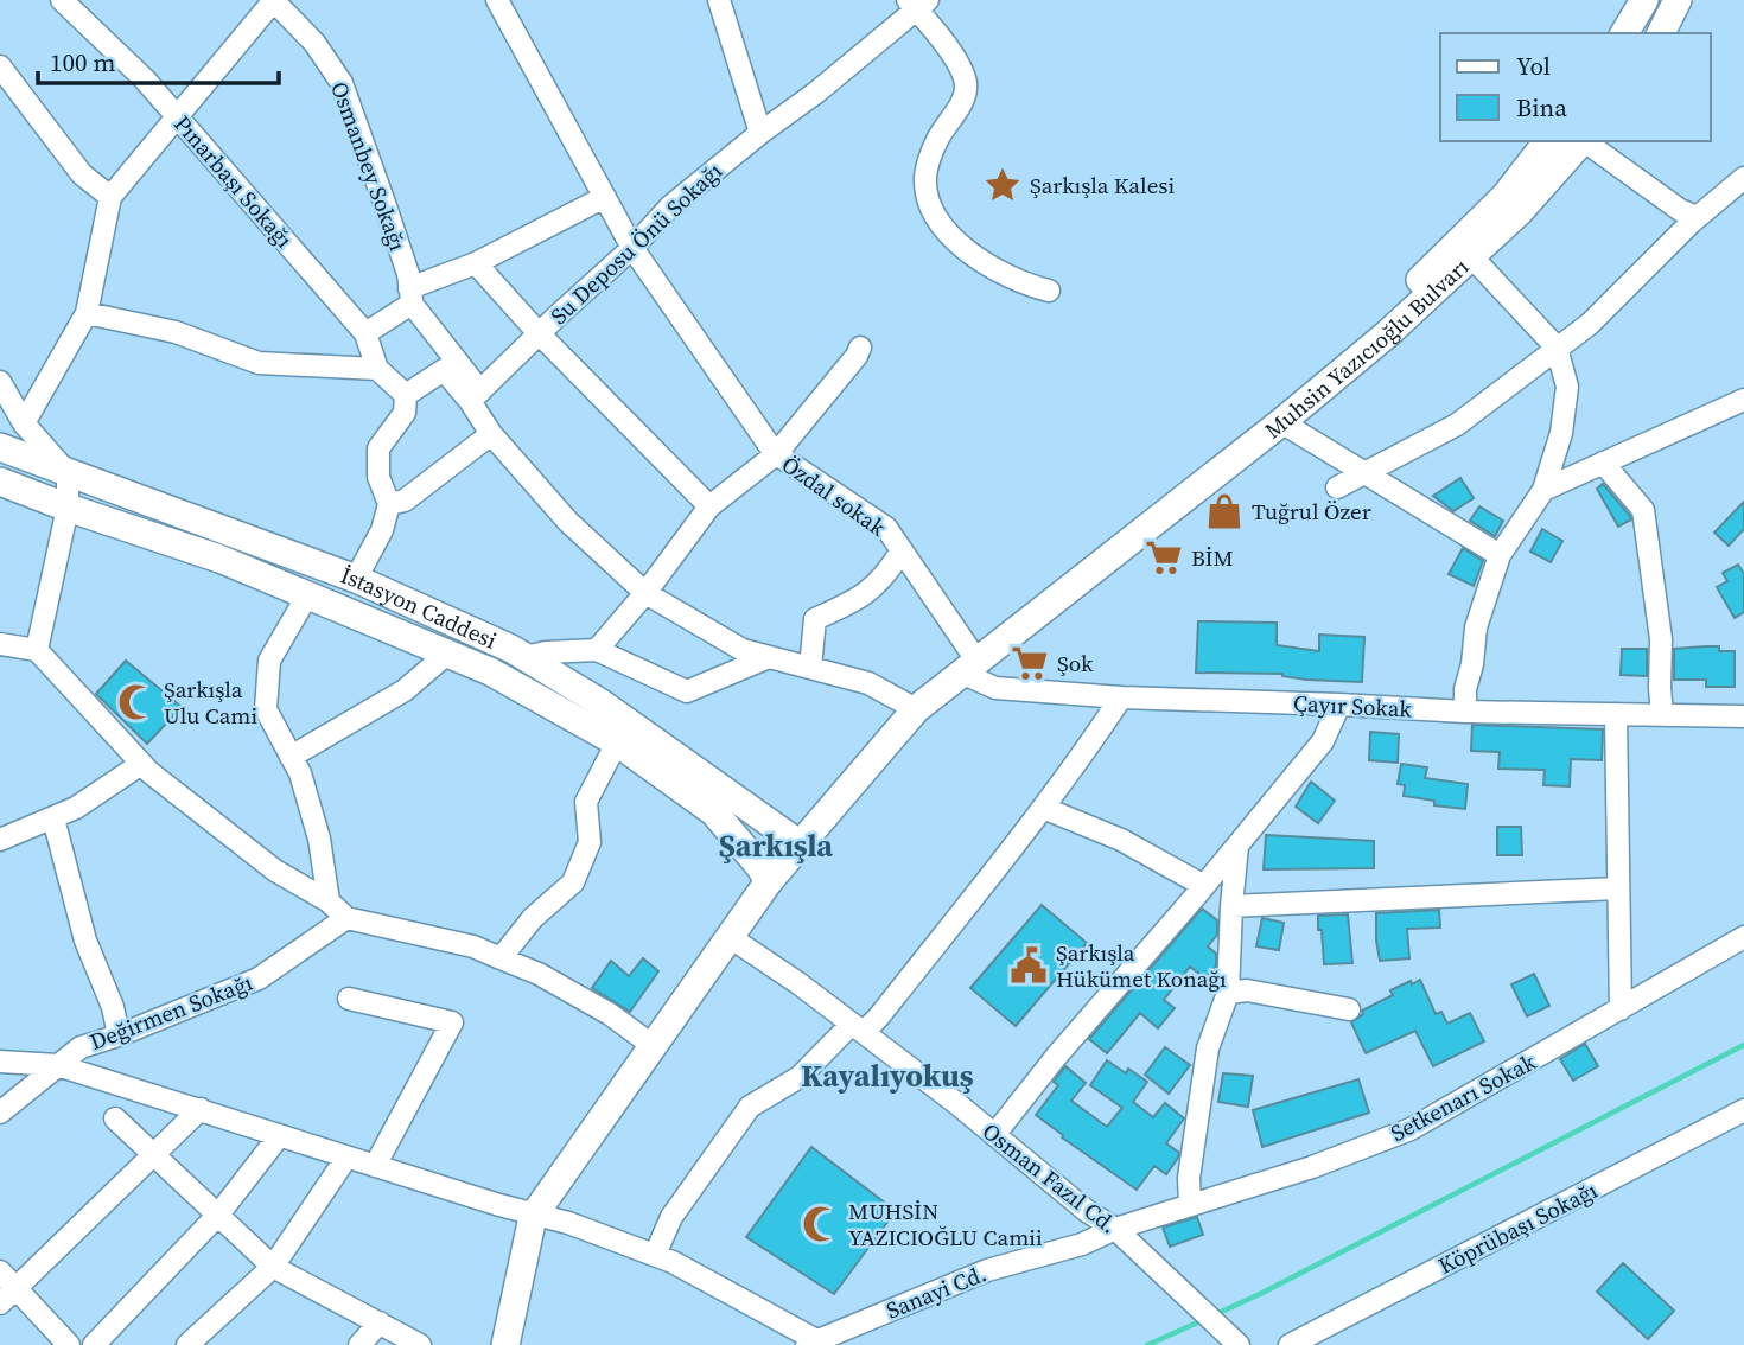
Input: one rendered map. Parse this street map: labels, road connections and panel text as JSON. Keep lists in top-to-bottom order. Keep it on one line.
{"streets":{"main road":["Muhsin Yazıcıoğlu Bulvarı","İstasyon Caddesi"],"street":["Osmanbey Sokağı","Pınarbaşı Sokağı","Su Deposu Önü Sokağı","Özdal sokak","Çayır Sokak","Değirmen Sokağı","Setkenarı Sokak","Osman Fazıl Cd.","Köprübaşı Sokağı","Sanayi Cd."]},"crossings":[["Su Deposu Önü Sokağı","Özdal sokak"],["Özdal sokak","Çayır Sokak"],["Setkenarı Sokak","Osman Fazıl Cd."],["Setkenarı Sokak","Sanayi Cd."],["Osman Fazıl Cd.","Sanayi Cd."]],"districts":["Şarkışla","Kayalıyokuş"],"places":{"place":["Şarkışla Kalesi"],"shop":["Tuğrul Özer"],"supermarket":["BİM","Şok"],"mosque":["Şarkışla Ulu Cami","MUHSİN YAZICIOĞLU Camii"],"public building":["Şarkışla Hükümet Konağı"]},"legend":["Yol","Bina"],"scale_bar":"100 m"}
